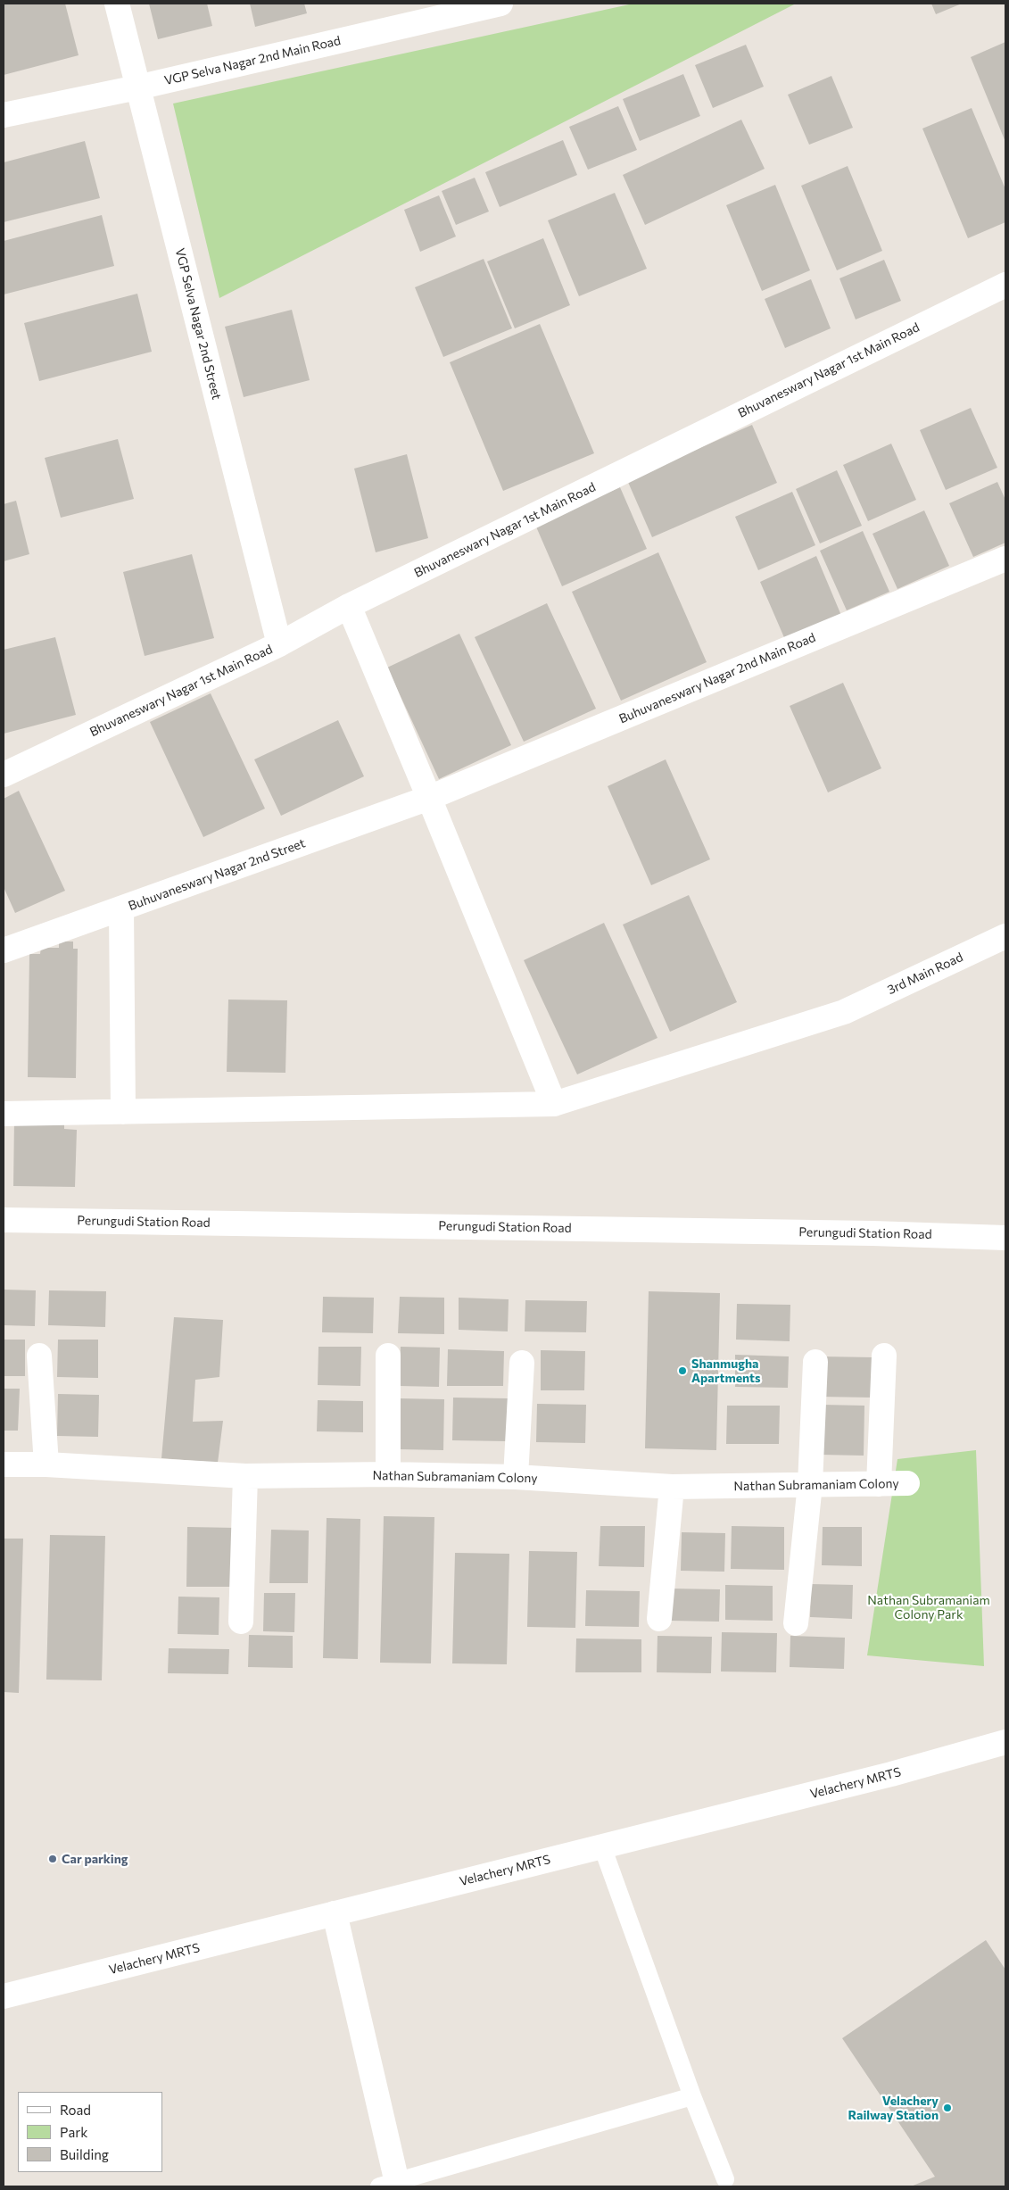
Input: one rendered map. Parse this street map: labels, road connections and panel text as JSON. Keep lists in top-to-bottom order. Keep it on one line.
{"streets":{"street":["VGP Selva Nagar 2nd Main Road","VGP Selva Nagar 2nd Street","Bhuvaneswary Nagar 1st Main Road","Buhuvaneswary Nagar 2nd Main Road","Buhuvaneswary Nagar 2nd Street","3rd Main Road","Perungudi Station Road","Nathan Subramaniam Colony","Velachery MRTS"]},"crossings":[["VGP Selva Nagar 2nd Main Road","VGP Selva Nagar 2nd Street"],["VGP Selva Nagar 2nd Street","Bhuvaneswary Nagar 1st Main Road"],["Buhuvaneswary Nagar 2nd Main Road","Buhuvaneswary Nagar 2nd Street"]],"parks":["Nathan Subramaniam Colony Park"],"places":["Shanmugha Apartments","Car parking","Velachery Railway Station"],"legend":["Road","Park","Building"]}
